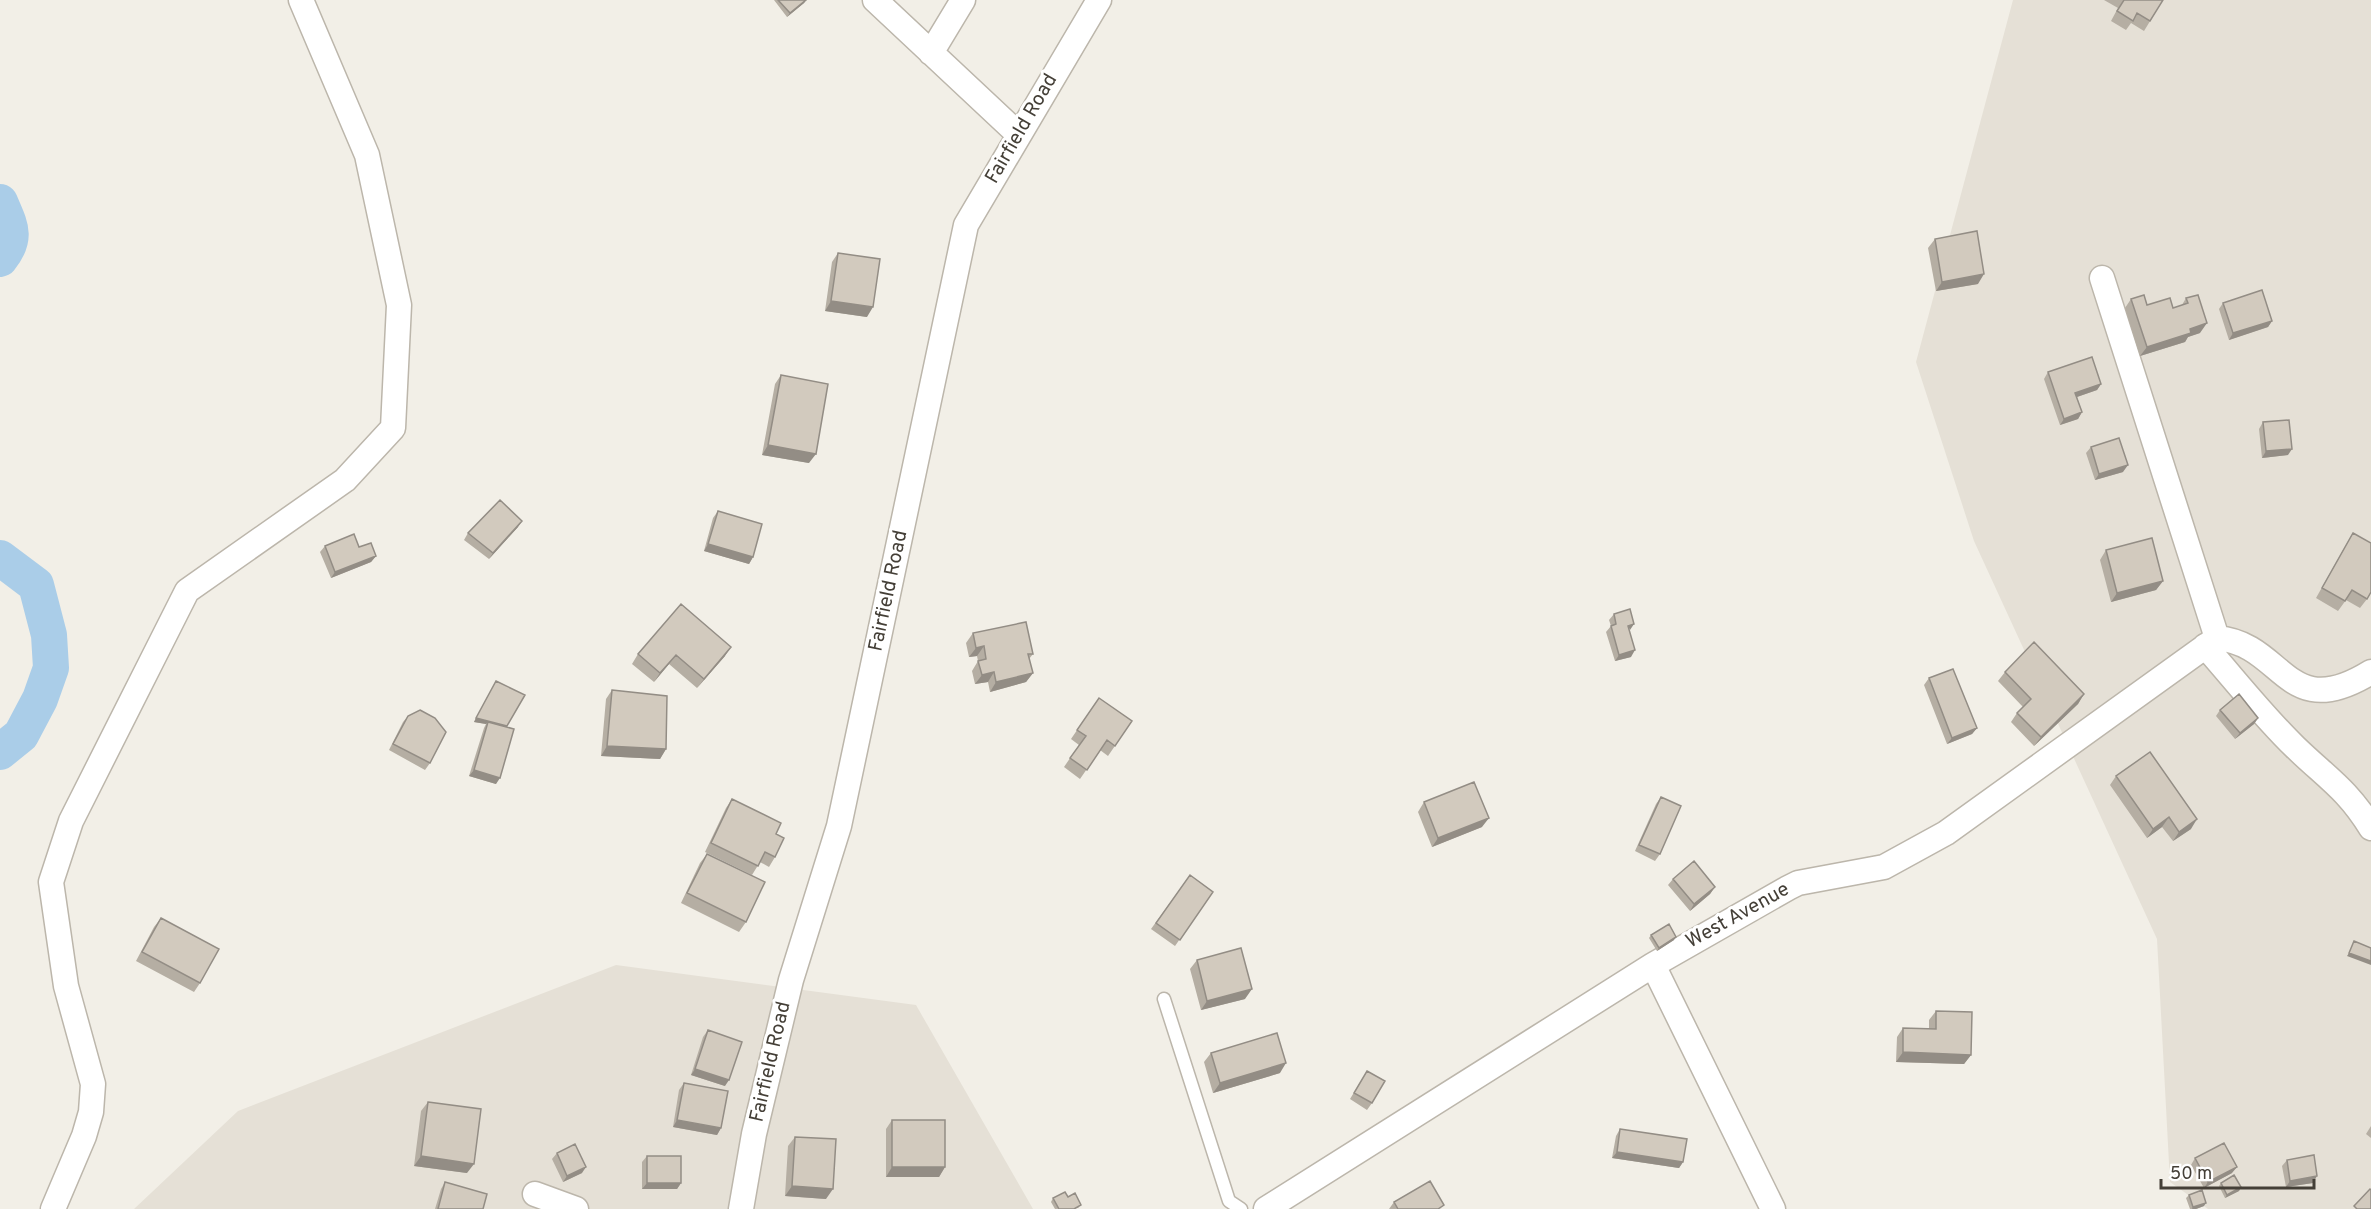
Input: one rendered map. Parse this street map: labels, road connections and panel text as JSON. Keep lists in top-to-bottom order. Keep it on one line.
{"streets":{"street":["Fairfield Road","West Avenue"]},"scale_bar":"50 m"}
